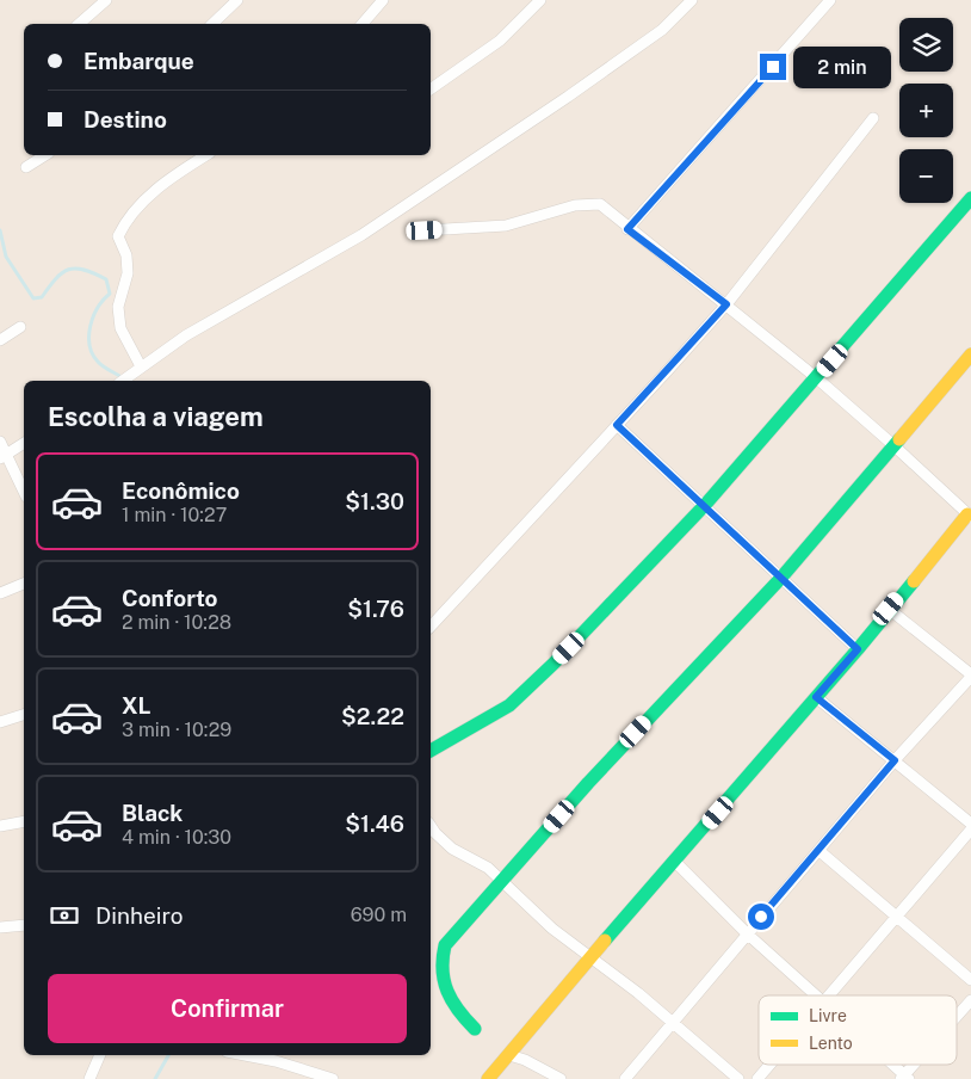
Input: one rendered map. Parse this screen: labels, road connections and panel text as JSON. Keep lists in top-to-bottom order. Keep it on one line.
{"legend":["Livre","Lento"],"page":{"map_buttons":["+","−"],"banner":["Embarque","Destino"],"bubble":"2 min","heading":"Escolha a viagem","list":[{"name":"Econômico","note":"1 min · 10:27","value":"$1.30"},{"name":"Conforto","note":"2 min · 10:28","value":"$1.76"},{"name":"XL","note":"3 min · 10:29","value":"$2.22"},{"name":"Black","note":"4 min · 10:30","value":"$1.46"}],"pay":["Dinheiro","690 m"],"buttons":"Confirmar"}}
